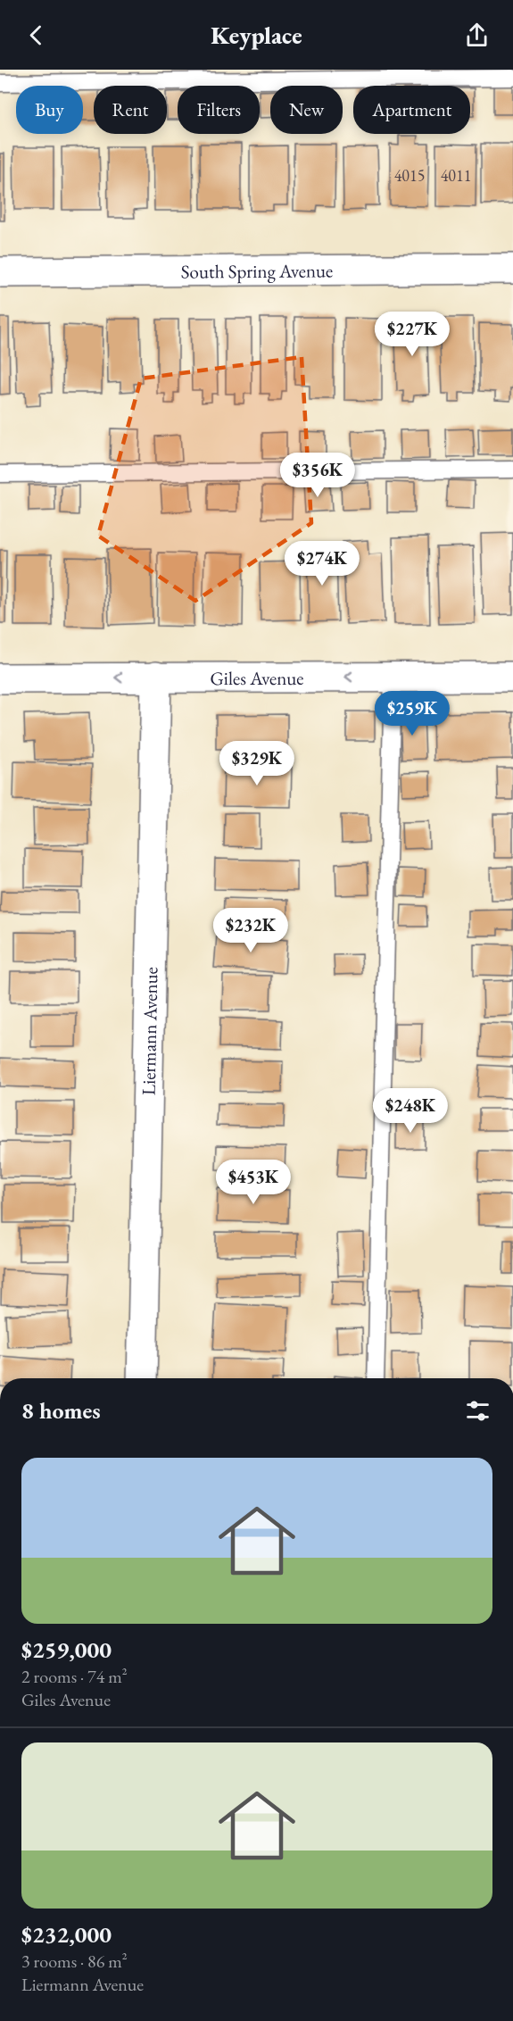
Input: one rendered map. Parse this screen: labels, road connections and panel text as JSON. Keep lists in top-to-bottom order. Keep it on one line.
{"streets":{"street":["South Spring Avenue","Giles Avenue","Liermann Avenue"]},"crossings":[["Giles Avenue","Liermann Avenue"]],"one_way":["Giles Avenue"],"house_numbers":["4015","4011"],"page":{"header":"Keyplace","chip":["Buy","Rent","Filters","New","Apartment"],"price":["$227K","$356K","$274K","$259K","$329K","$232K","$248K","$453K"],"heading":"8 homes","list":[{"name":"$259,000","note":"2 rooms · 74 m² · Giles Avenue"},{"name":"$232,000","note":"3 rooms · 86 m² · Liermann Avenue"}]}}
